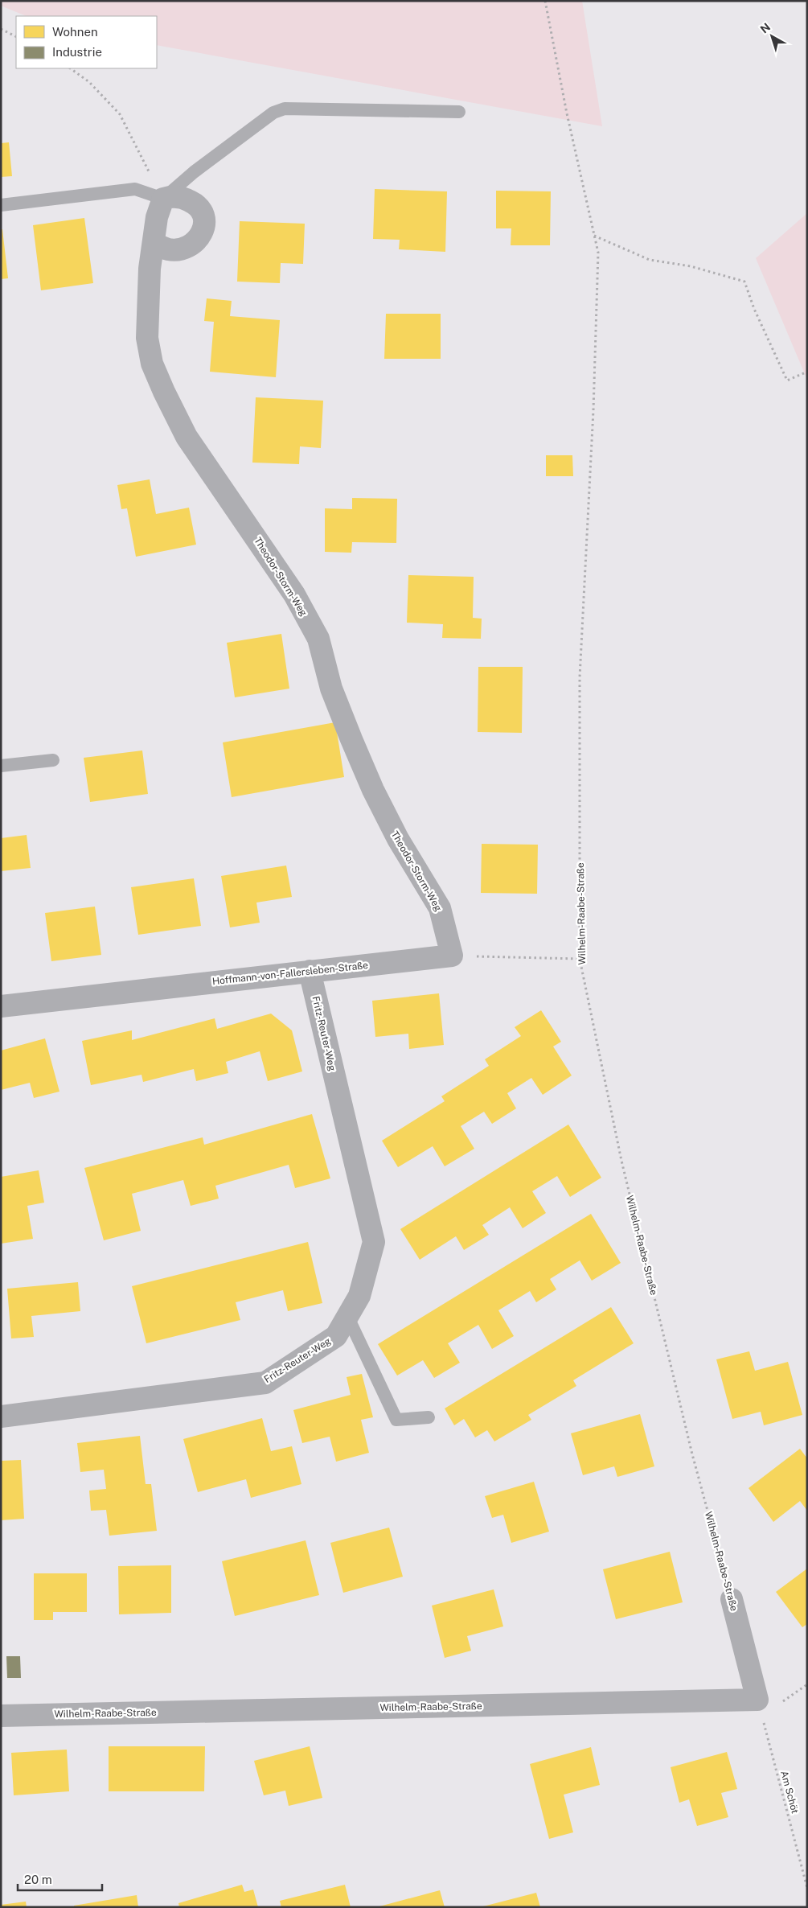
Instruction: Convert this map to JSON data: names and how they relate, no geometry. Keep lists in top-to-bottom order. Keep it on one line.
{"streets":{"street":["Theodor-Storm-Weg","Wilhelm-Raabe-Straße","Hoffmann-von-Fallersleben-Straße","Fritz-Reuter-Weg"],"path":["Am Schöt"]},"crossings":[["Theodor-Storm-Weg","Hoffmann-von-Fallersleben-Straße"],["Wilhelm-Raabe-Straße","Am Schöt"],["Hoffmann-von-Fallersleben-Straße","Fritz-Reuter-Weg"]],"legend":["Wohnen","Industrie"],"scale_bar":"20 m","north":"top left"}
